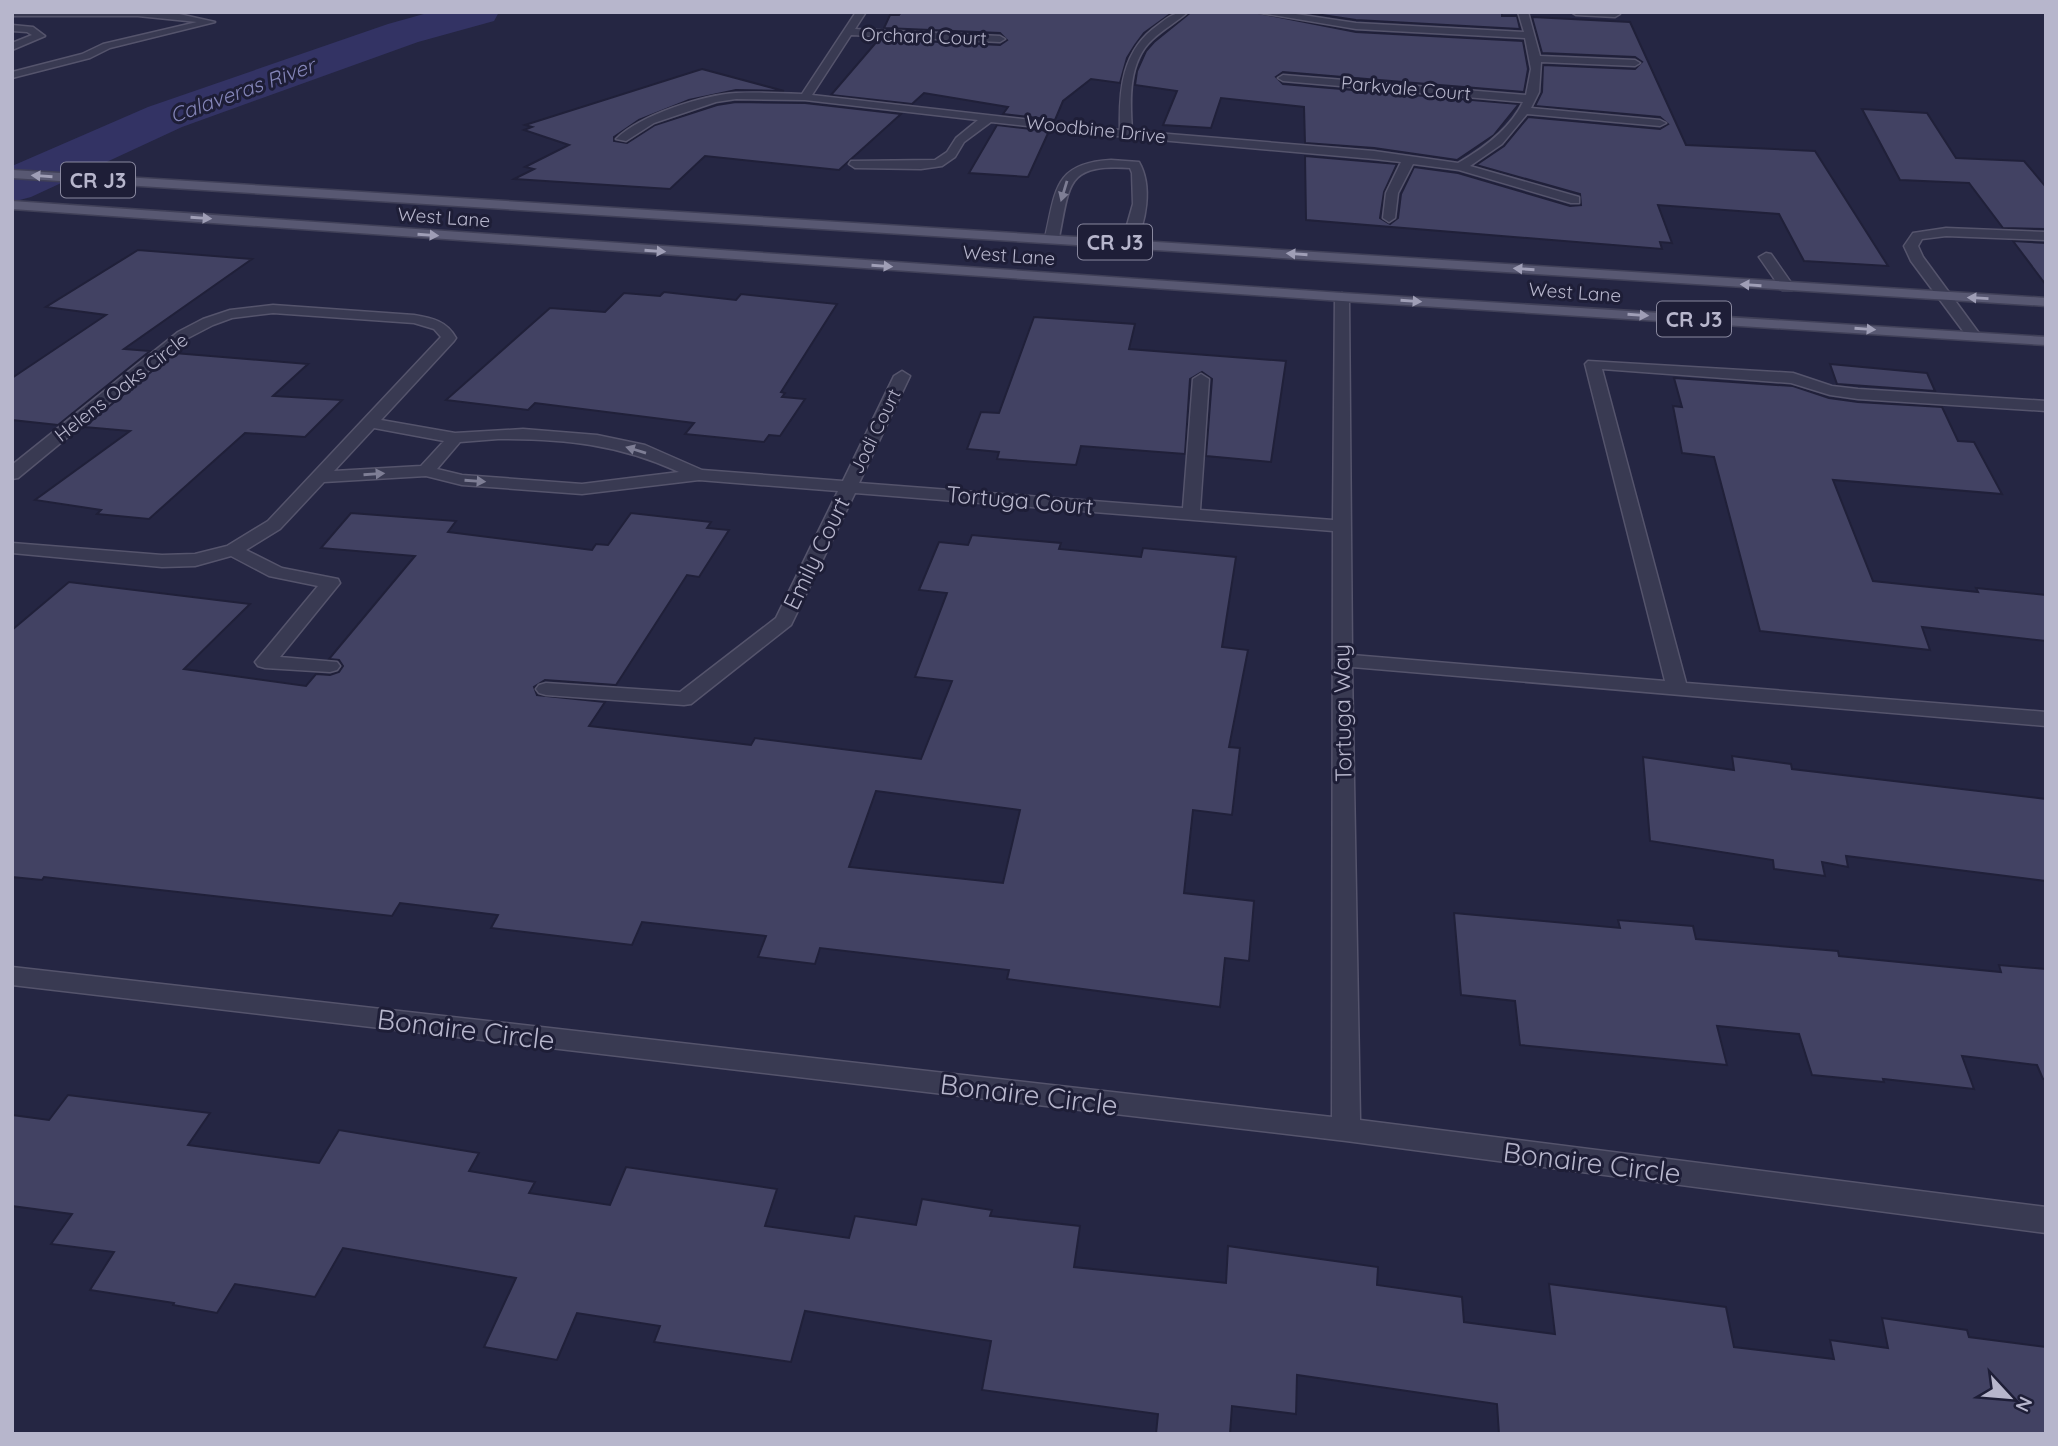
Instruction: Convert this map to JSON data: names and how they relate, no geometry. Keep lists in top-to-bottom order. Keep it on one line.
{"streets":{"main road":["CR J3","West Lane"],"street":["Orchard Court","Parkvale Court","Woodbine Drive","Helens Oaks Circle","Jodi Court","Tortuga Court","Emily Court","Tortuga Way","Bonaire Circle"]},"crossings":[["West Lane","Tortuga Way"],["Jodi Court","Tortuga Court"],["Jodi Court","Emily Court"],["Tortuga Court","Emily Court"],["Tortuga Court","Tortuga Way"],["Tortuga Way","Bonaire Circle"]],"water":["Calaveras River"],"north":"bottom right"}
